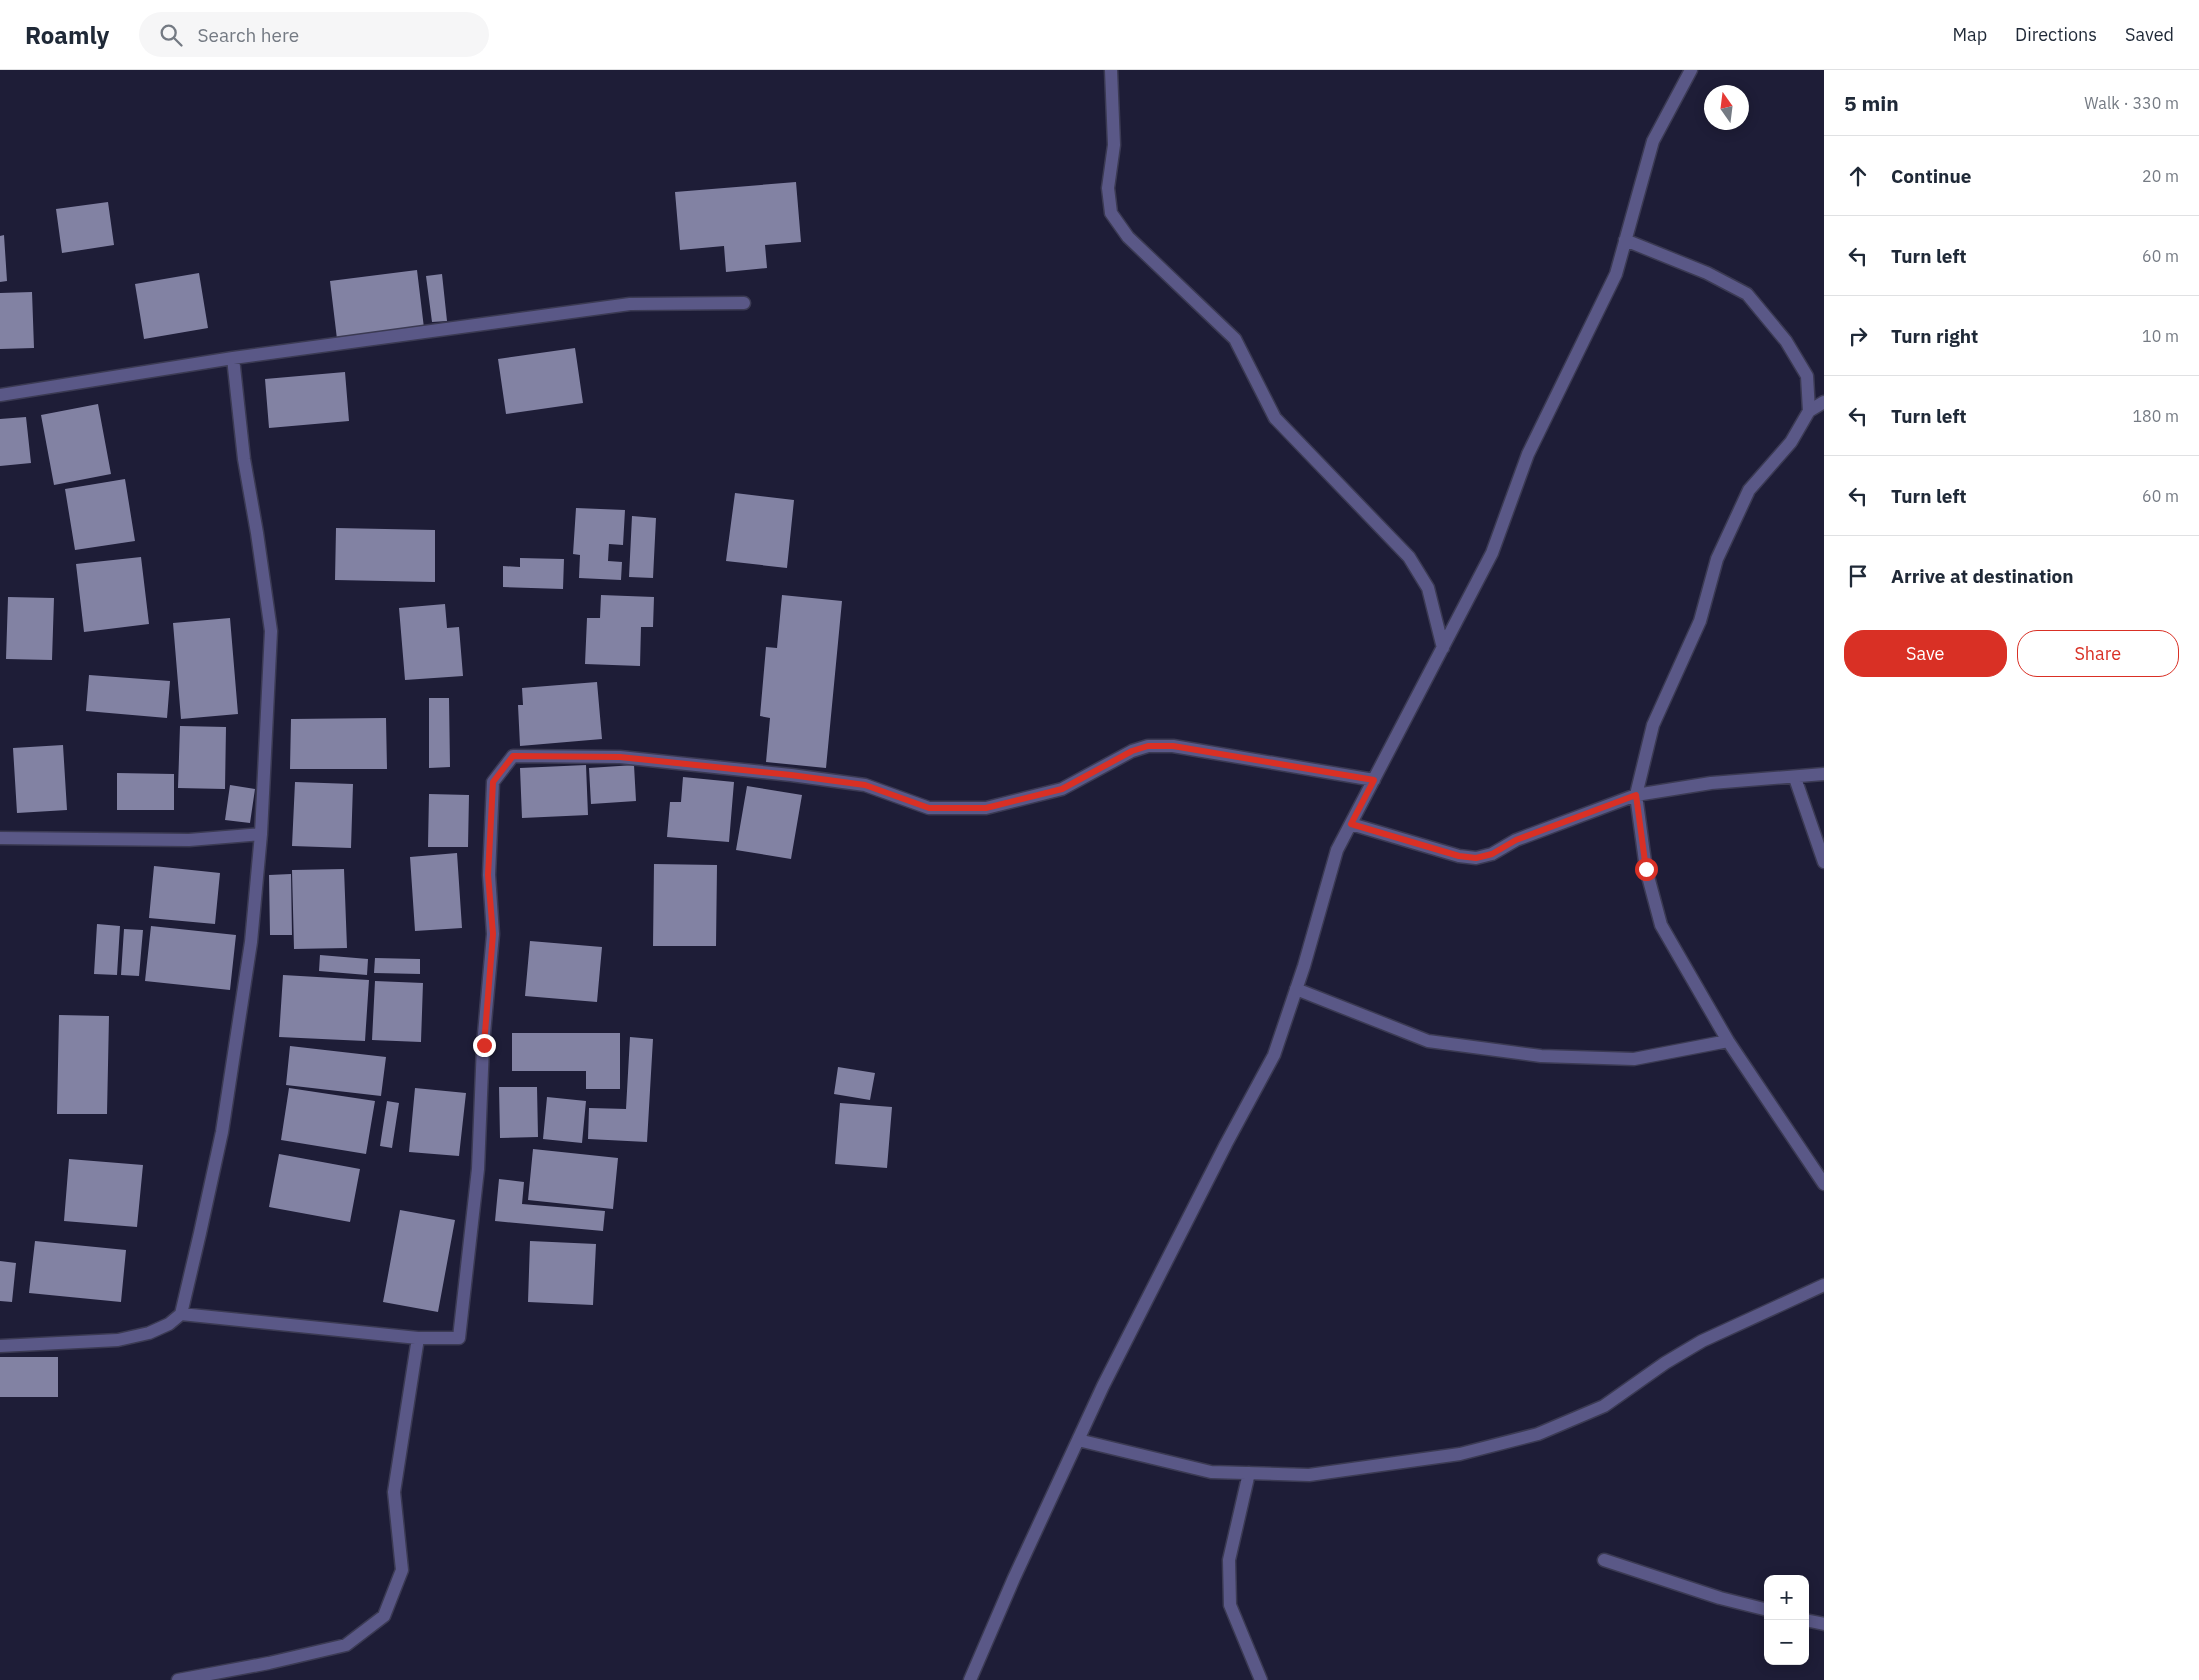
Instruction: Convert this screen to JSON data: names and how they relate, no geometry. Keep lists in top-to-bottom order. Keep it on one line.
{"north":"top","page":{"header":"Roamly","search":"Search here","nav":["Map","Directions","Saved"],"heading":["5 min","Walk · 330 m"],"list":[["Continue","20 m"],["Turn left","60 m"],["Turn right","10 m"],["Turn left","180 m"],["Turn left","60 m"],"Arrive at destination"],"buttons":["Save","Share"],"map_buttons":["+","−"]}}
